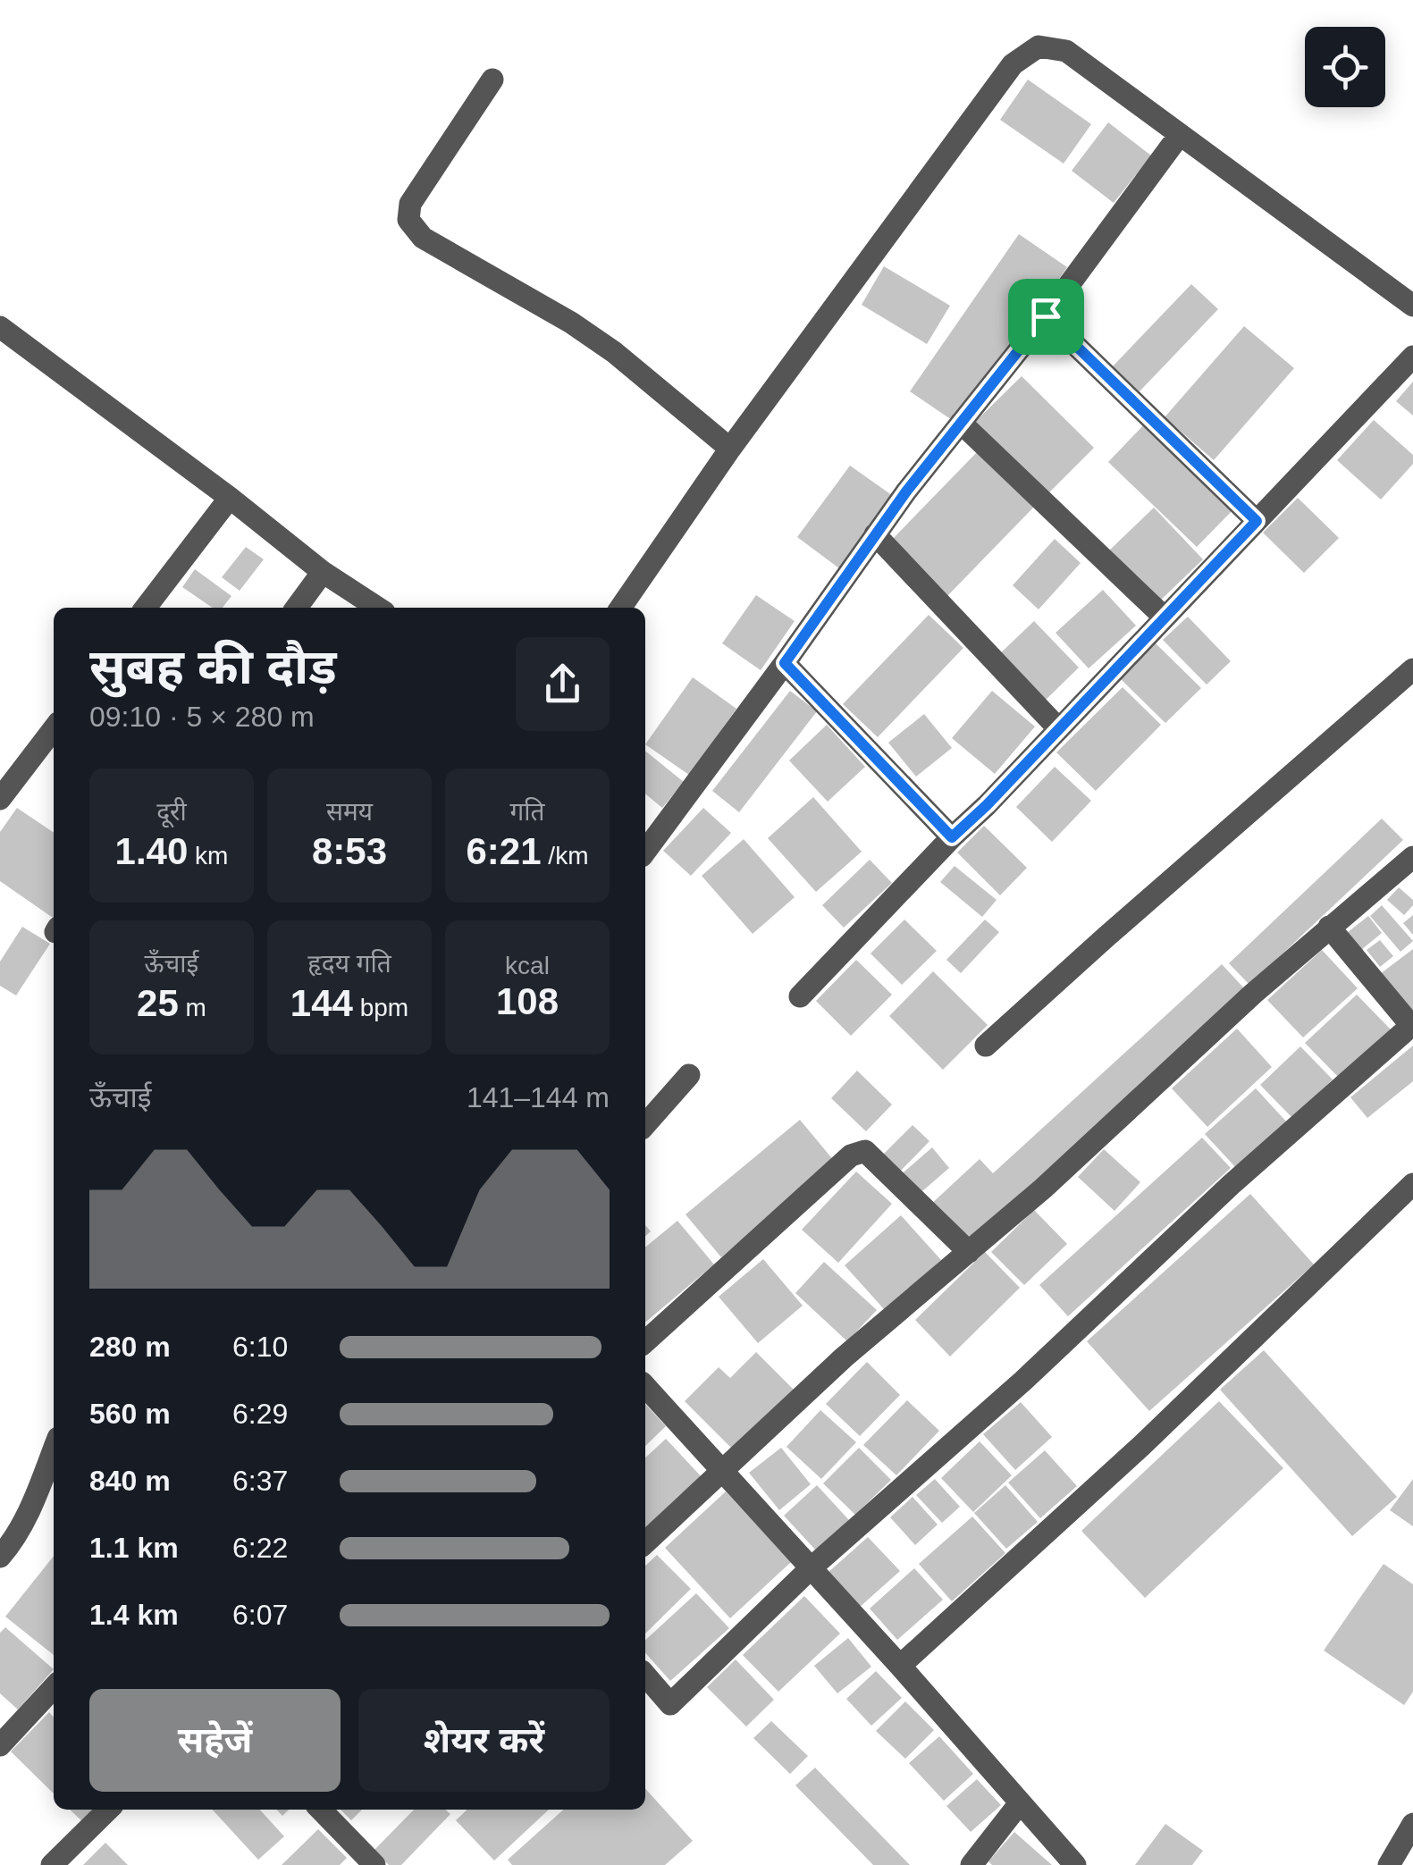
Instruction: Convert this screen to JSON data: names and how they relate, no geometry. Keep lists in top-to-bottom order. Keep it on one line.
{"page":{"heading":["सुबह की दौड़","09:10 · 5 × 280 m"],"stats":[["दूरी","1.40 km"],["समय","8:53"],["गति","6:21 /km"],["ऊँचाई","25 m"],["हृदय गति","144 bpm"],["kcal","108"]],"chart":["ऊँचाई","141–144 m"],"list":[{"name":"280 m","note":"6:10"},{"name":"560 m","note":"6:29"},{"name":"840 m","note":"6:37"},{"name":"1.1 km","note":"6:22"},{"name":"1.4 km","note":"6:07"}],"buttons":["सहेजें","शेयर करें"]}}
